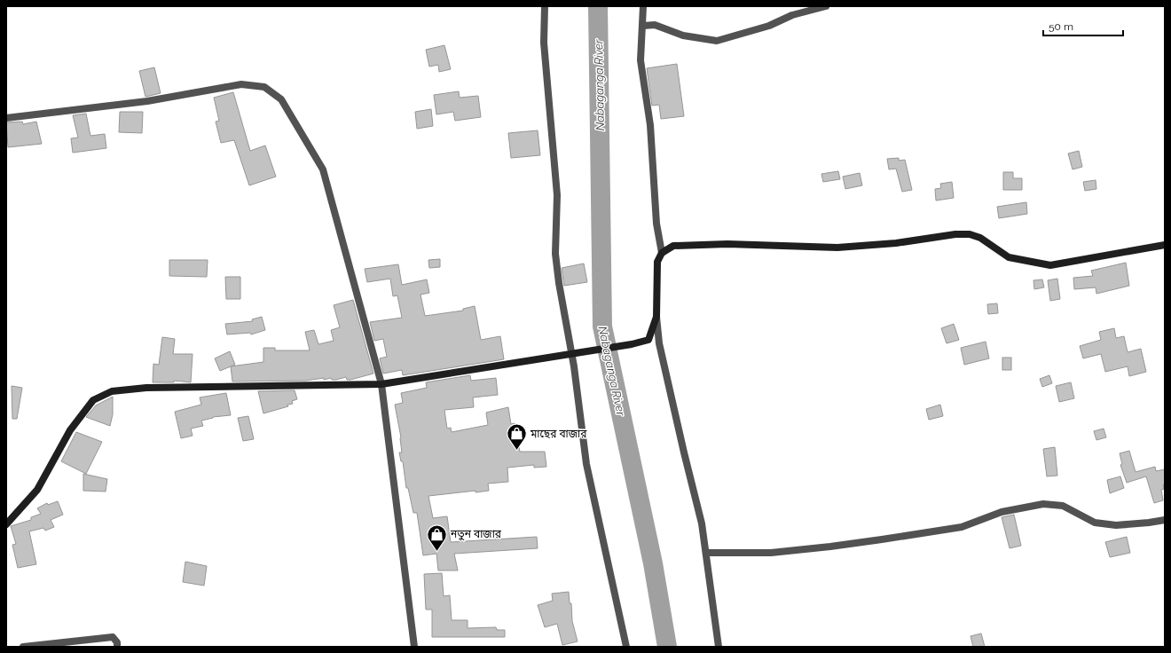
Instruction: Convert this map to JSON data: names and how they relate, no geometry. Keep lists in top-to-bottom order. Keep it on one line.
{"water":["Nabaganga River"],"places":{"shop":["মাছের বাজার","নতুন বাজার"]},"scale_bar":"50 m"}
